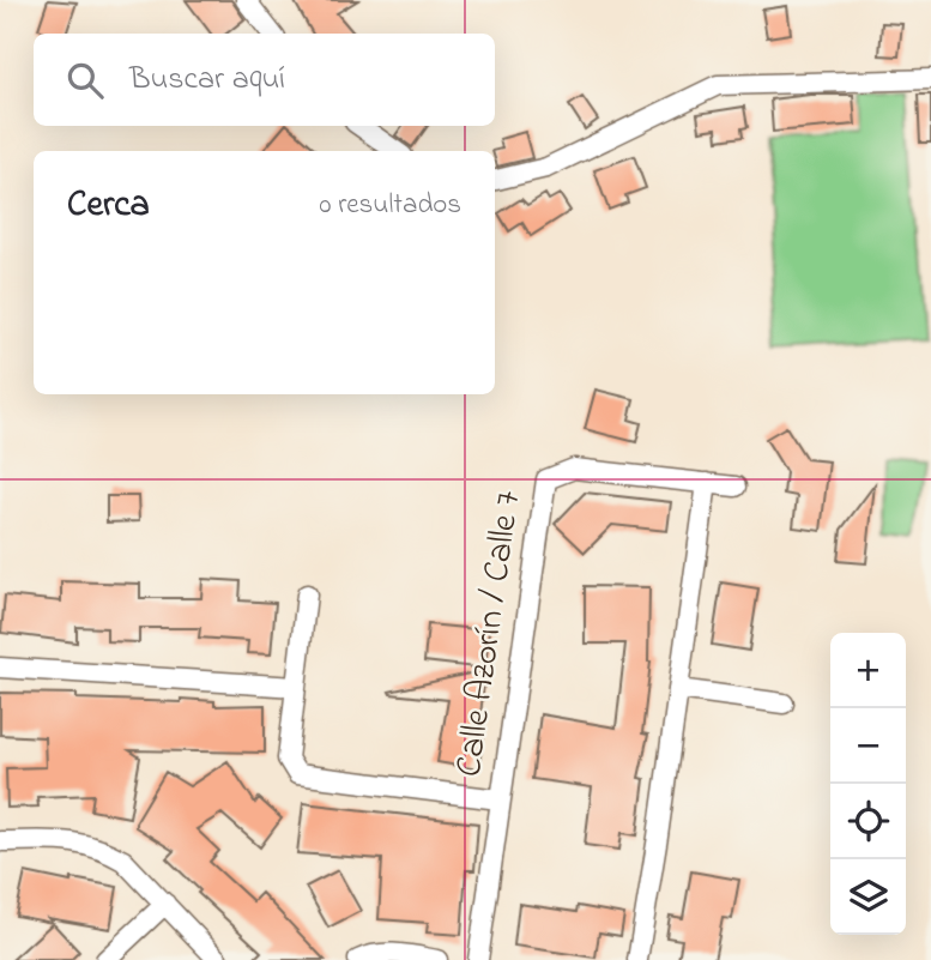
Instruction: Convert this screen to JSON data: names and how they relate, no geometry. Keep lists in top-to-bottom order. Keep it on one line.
{"streets":{"street":["Calle Azorín / Calle 7"]},"page":{"search":"Buscar aquí","heading":["Cerca","0 resultados"],"map_buttons":["+","−"]}}
